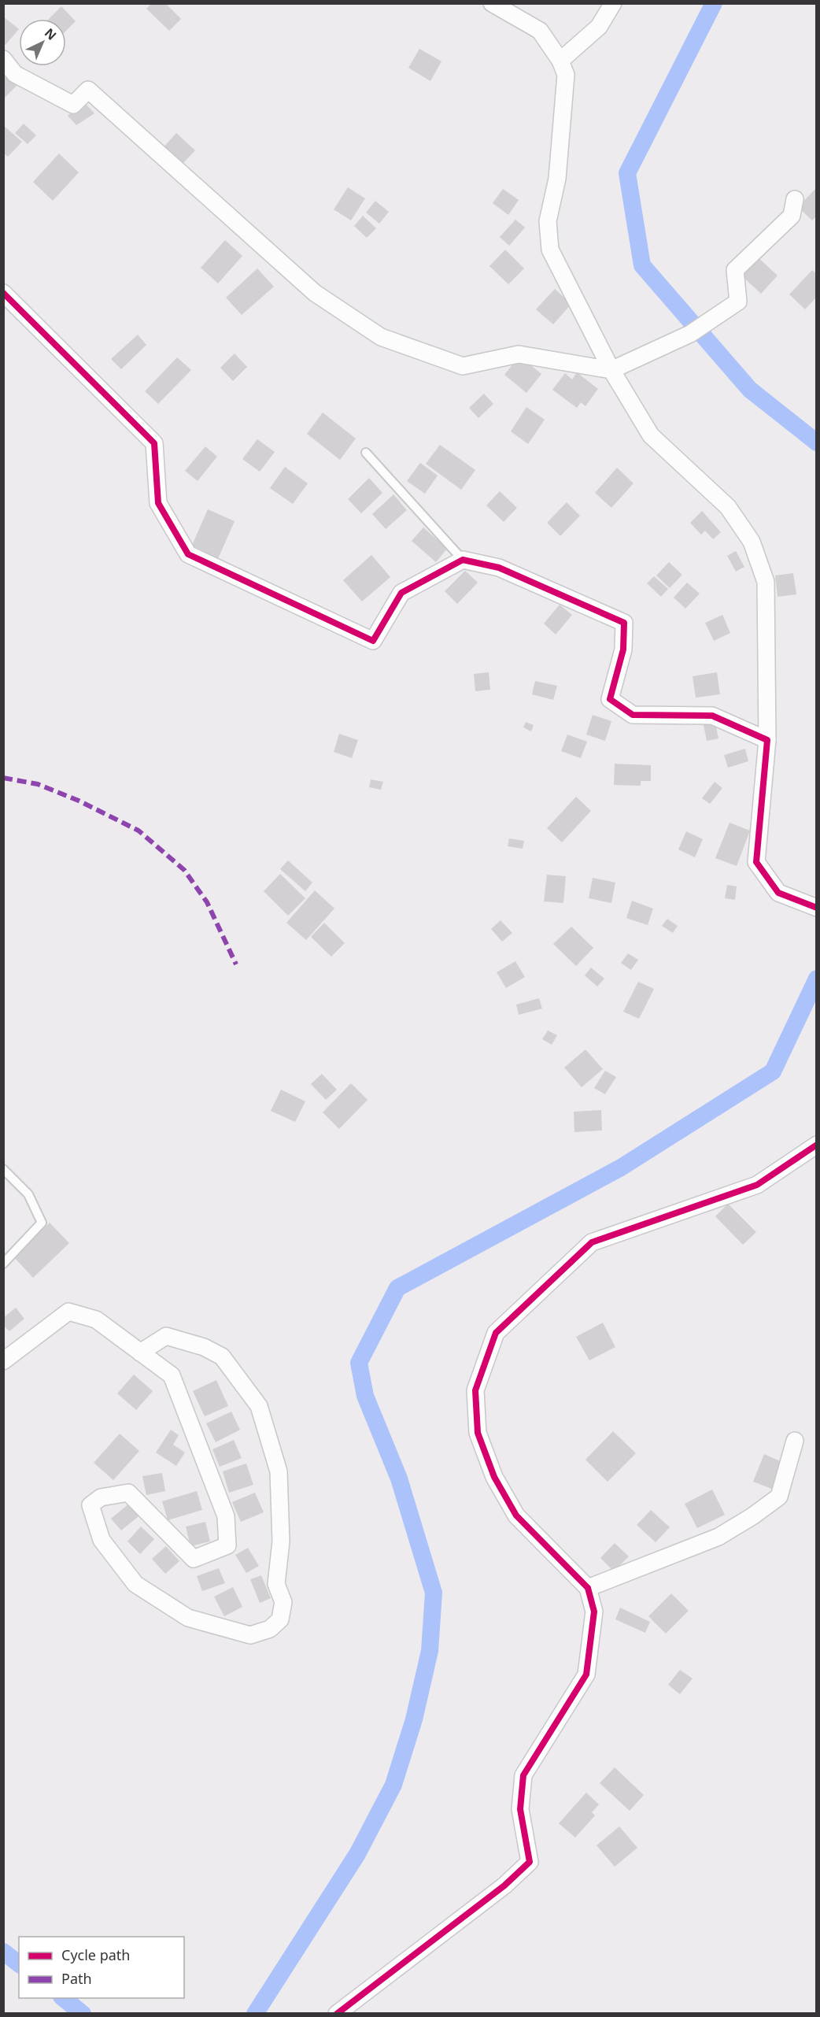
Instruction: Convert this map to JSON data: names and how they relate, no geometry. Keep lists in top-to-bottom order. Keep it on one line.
{"legend":["Cycle path","Path"],"north":"top right"}
